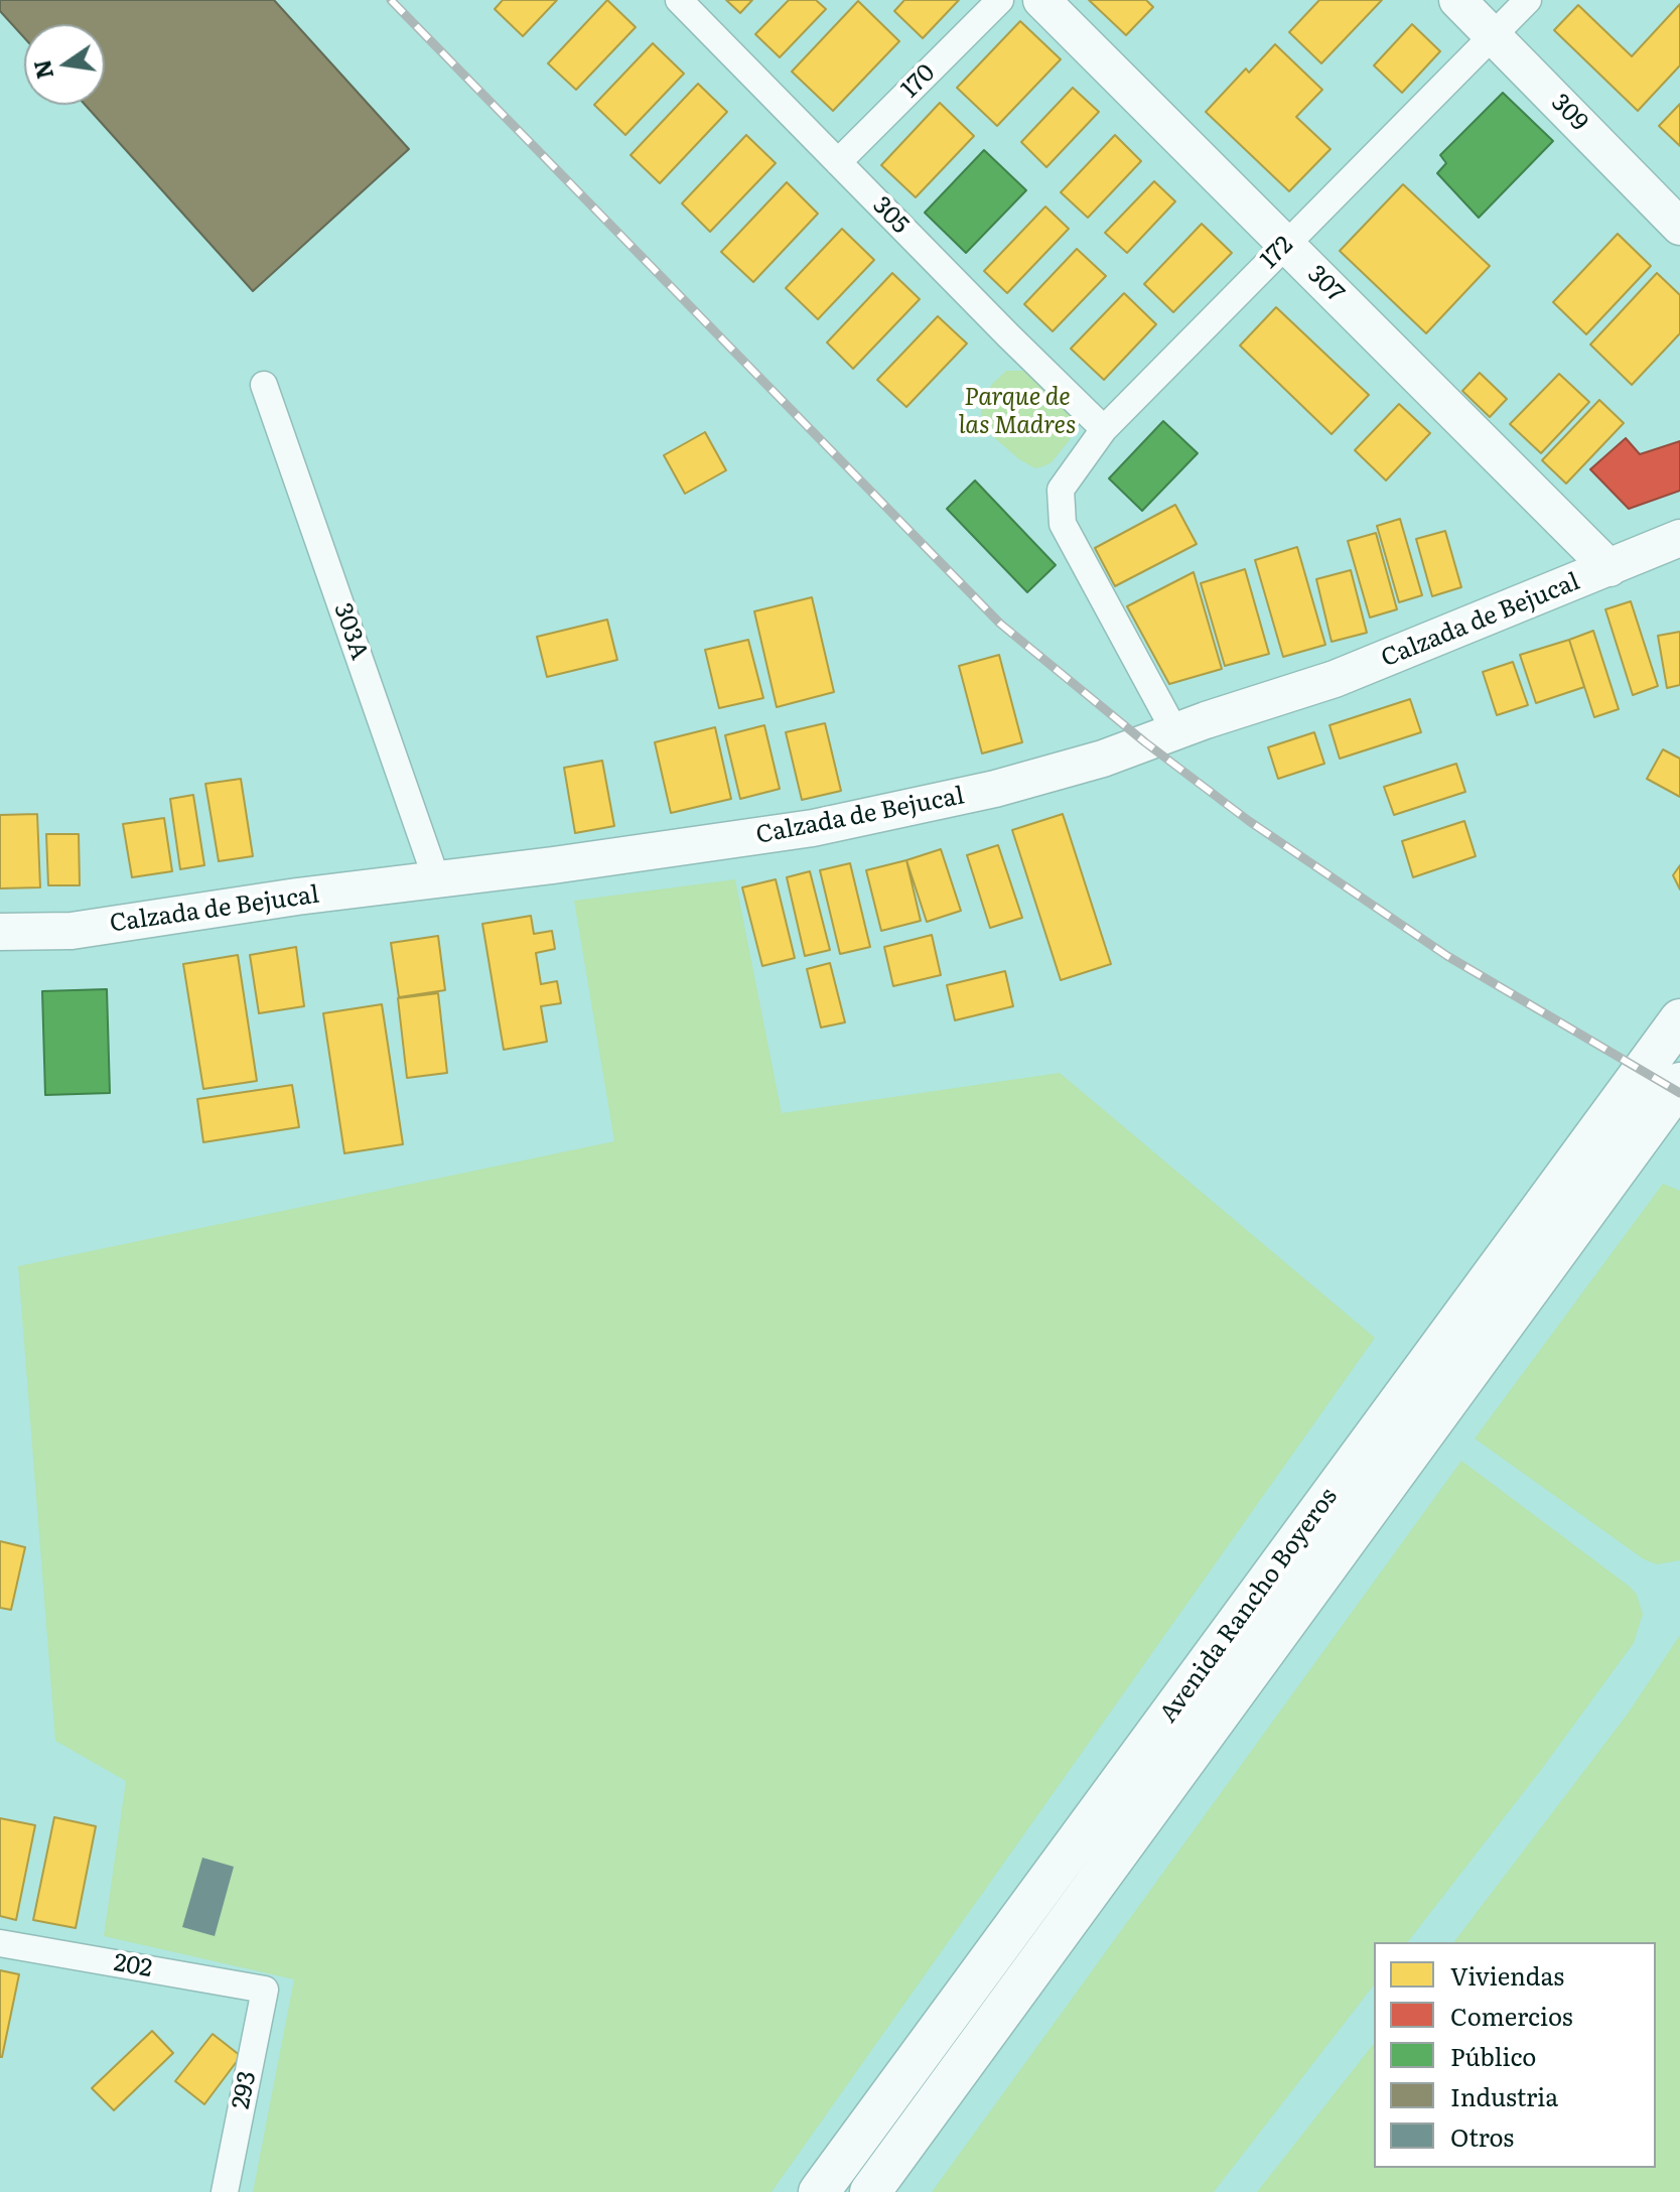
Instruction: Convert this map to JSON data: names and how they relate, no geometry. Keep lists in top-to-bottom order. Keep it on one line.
{"streets":{"main road":["309","307","Calzada de Bejucal","Avenida Rancho Boyeros"],"street":["170","305","172","303A","202","293"]},"crossings":[["170","305"],["309","172"],["305","172"],["172","307"],["172","Calzada de Bejucal"],["307","Calzada de Bejucal"],["Calzada de Bejucal","303A"],["202","293"]],"parks":["Parque de las Madres"],"legend":["Viviendas","Comercios","Público","Industria","Otros"],"north":"left"}
